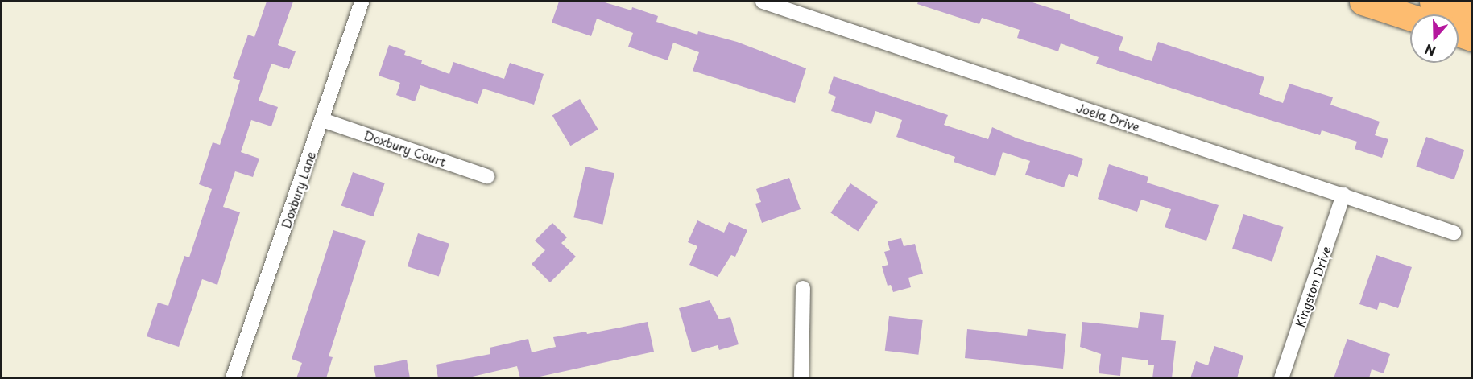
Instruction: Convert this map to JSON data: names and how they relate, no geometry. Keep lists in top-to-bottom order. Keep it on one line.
{"streets":{"street":["Joela Drive","Doxbury Court","Doxbury Lane","Kingston Drive"]},"crossings":[["Joela Drive","Kingston Drive"],["Doxbury Court","Doxbury Lane"]],"north":"bottom"}
